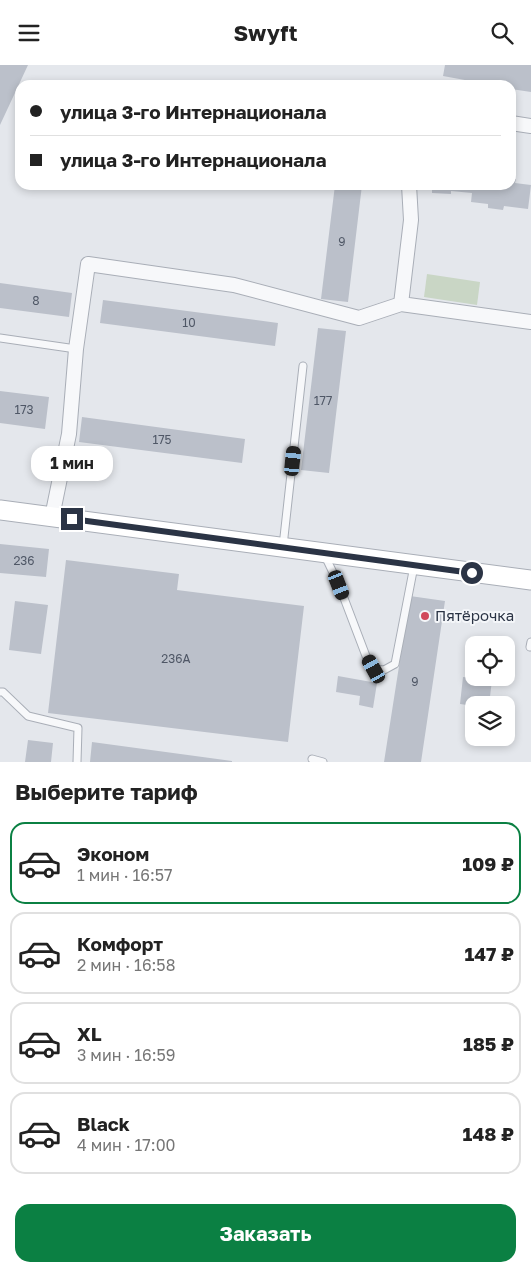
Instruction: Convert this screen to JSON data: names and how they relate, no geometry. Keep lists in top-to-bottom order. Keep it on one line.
{"places":["Пятёрочка"],"house_numbers":["9","8","10","177","173","175","236","236А","9"],"page":{"header":"Swyft","banner":["улица 3-го Интернационала","улица 3-го Интернационала"],"bubble":"1 мин","heading":"Выберите тариф","list":[{"name":"Эконом","note":"1 мин · 16:57","value":"109 ₽"},{"name":"Комфорт","note":"2 мин · 16:58","value":"147 ₽"},{"name":"XL","note":"3 мин · 16:59","value":"185 ₽"},{"name":"Black","note":"4 мин · 17:00","value":"148 ₽"}],"buttons":"Заказать"}}
